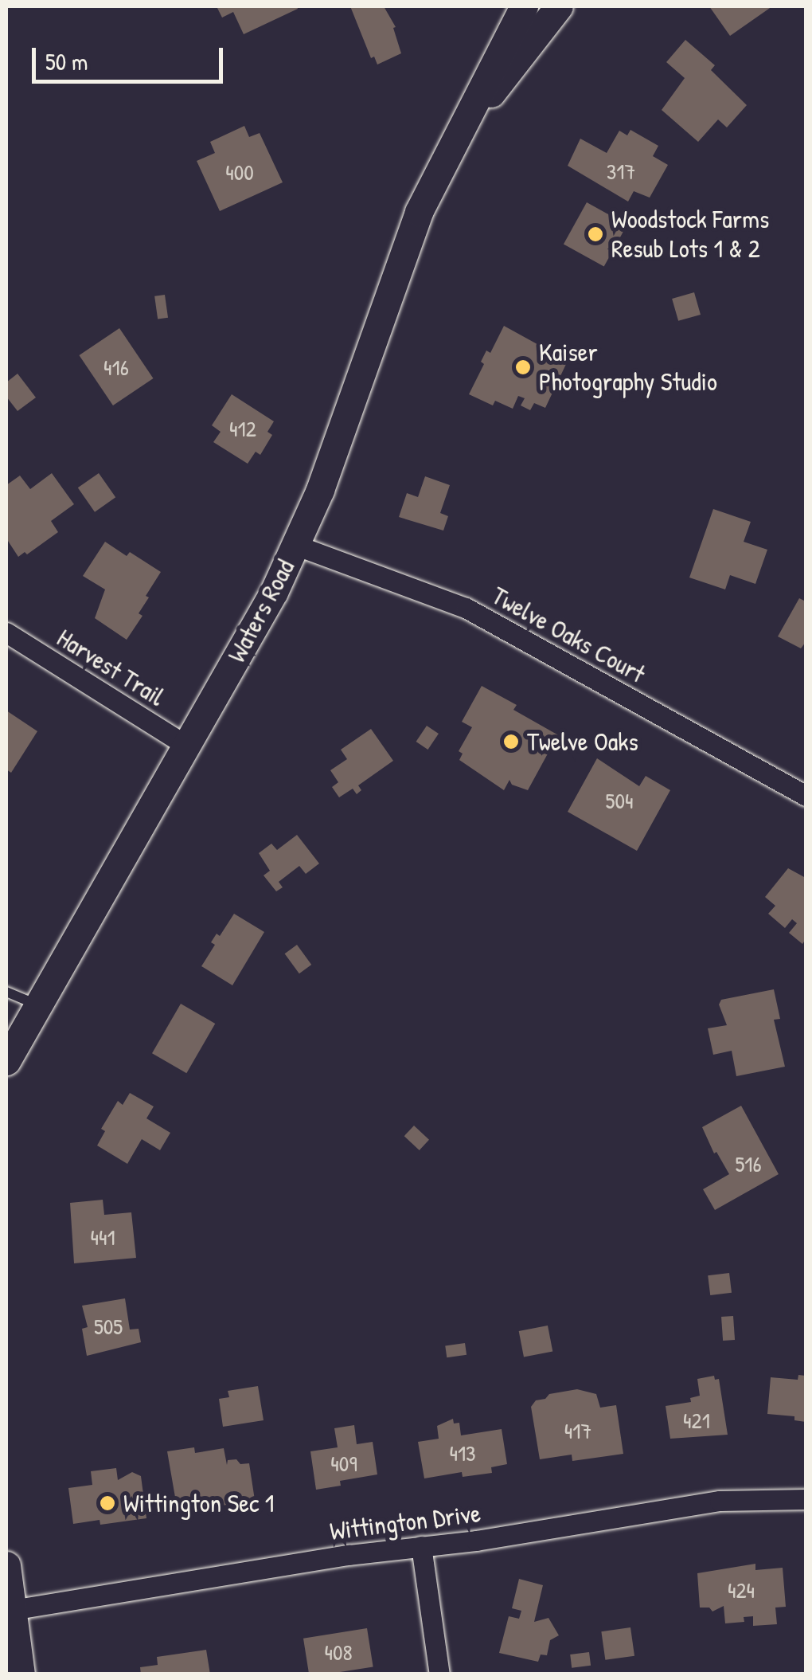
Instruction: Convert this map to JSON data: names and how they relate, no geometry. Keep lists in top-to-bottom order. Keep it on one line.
{"streets":{"street":["Waters Road","Twelve Oaks Court","Harvest Trail","Wittington Drive"]},"crossings":[["Waters Road","Twelve Oaks Court"],["Waters Road","Harvest Trail"]],"places":["Woodstock Farms Resub Lots 1 & 2","Kaiser Photography Studio","Twelve Oaks","Wittington Sec 1"],"house_numbers":["317","400","416","412","504","516","441","505","421","417","413","409","424","408"],"scale_bar":"50 m"}
